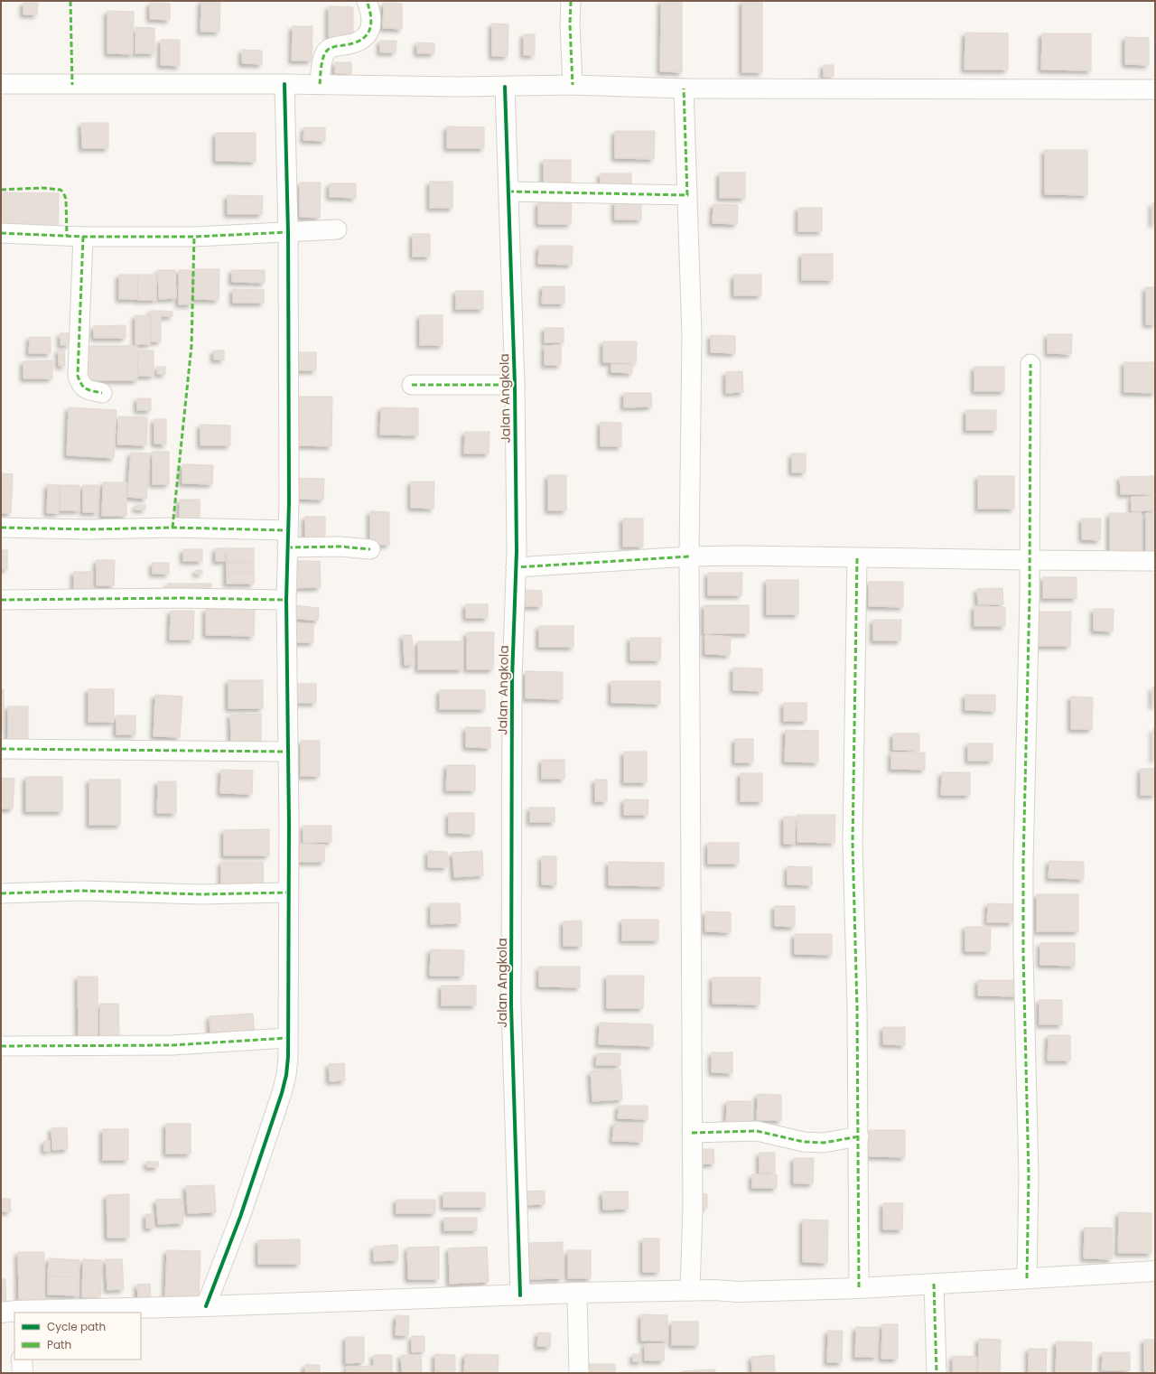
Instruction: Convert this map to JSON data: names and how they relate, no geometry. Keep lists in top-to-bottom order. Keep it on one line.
{"streets":{"street":["Jalan Angkola"]},"legend":["Cycle path","Path"]}
